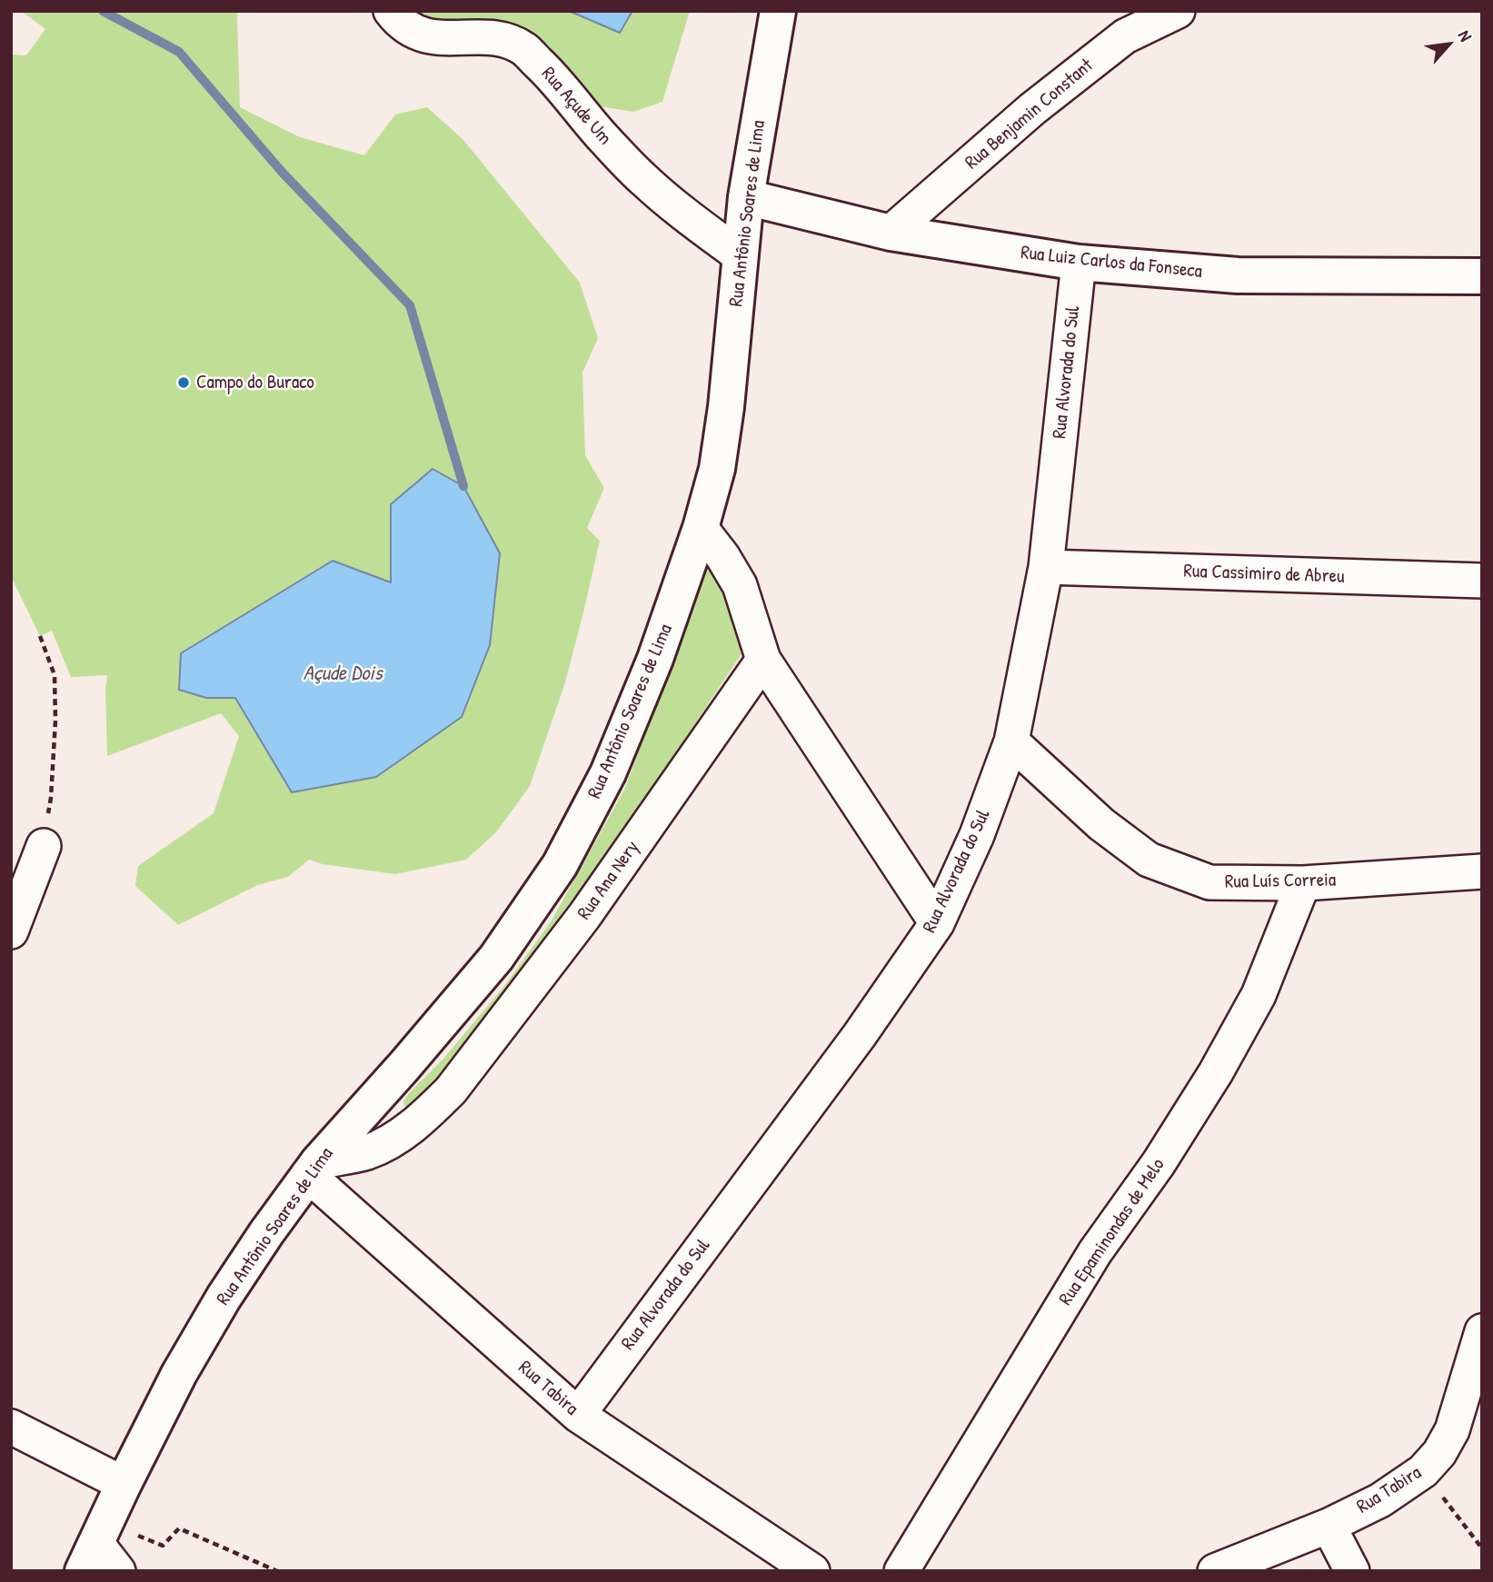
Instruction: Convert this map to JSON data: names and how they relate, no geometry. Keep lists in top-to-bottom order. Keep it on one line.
{"streets":{"street":["Rua Açude Um","Rua Benjamin Constant","Rua Antônio Soares de Lima","Rua Luiz Carlos da Fonseca","Rua Alvorada do Sul","Rua Cassimiro de Abreu","Rua Ana Nery","Rua Luís Correia","Rua Epaminondas de Melo","Rua Tabira"]},"crossings":[["Rua Açude Um","Rua Antônio Soares de Lima"],["Rua Benjamin Constant","Rua Luiz Carlos da Fonseca"],["Rua Antônio Soares de Lima","Rua Luiz Carlos da Fonseca"],["Rua Antônio Soares de Lima","Rua Ana Nery"],["Rua Antônio Soares de Lima","Rua Tabira"],["Rua Luiz Carlos da Fonseca","Rua Alvorada do Sul"],["Rua Alvorada do Sul","Rua Cassimiro de Abreu"],["Rua Alvorada do Sul","Rua Luís Correia"],["Rua Alvorada do Sul","Rua Tabira"],["Rua Ana Nery","Rua Tabira"],["Rua Luís Correia","Rua Epaminondas de Melo"]],"water":["Açude Dois"],"places":["Campo do Buraco"],"north":"top right"}
